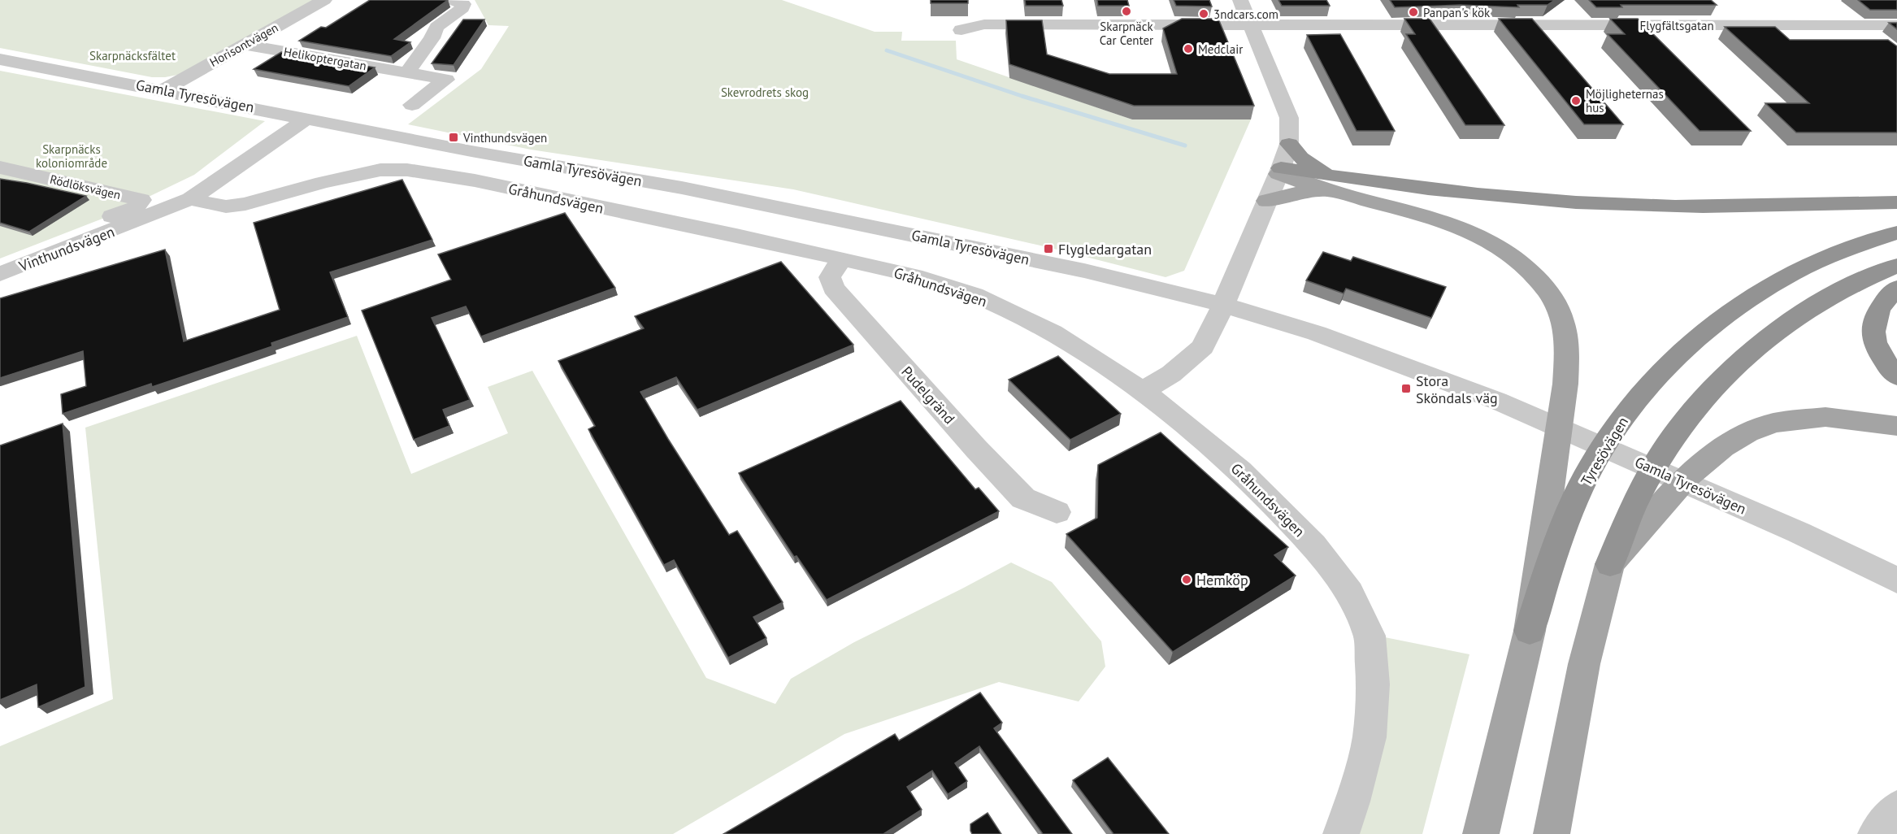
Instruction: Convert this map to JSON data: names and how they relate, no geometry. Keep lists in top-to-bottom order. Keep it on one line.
{"streets":{"highway":["Tyresövägen"],"street":["Flygfältsgatan","Horisontvägen","Helikoptergatan","Gamla Tyresövägen","Rödlöksvägen","Gråhundsvägen","Vinthundsvägen","Pudelgränd"]},"crossings":[["Horisontvägen","Helikoptergatan"],["Horisontvägen","Gamla Tyresövägen"],["Gamla Tyresövägen","Vinthundsvägen"],["Gråhundsvägen","Vinthundsvägen"],["Gråhundsvägen","Pudelgränd"]],"parks":["Skarpnäcksfältet","Skevrodrets skog","Skarpnäcks koloniområde"],"places":{"other":["Skarpnäck Car Center","Panpan's kök","3ndcars.com","Medclair","Möjligheternas hus","Hemköp"],"transit":["Vinthundsvägen","Flygledargatan","Stora Sköndals väg"]}}
